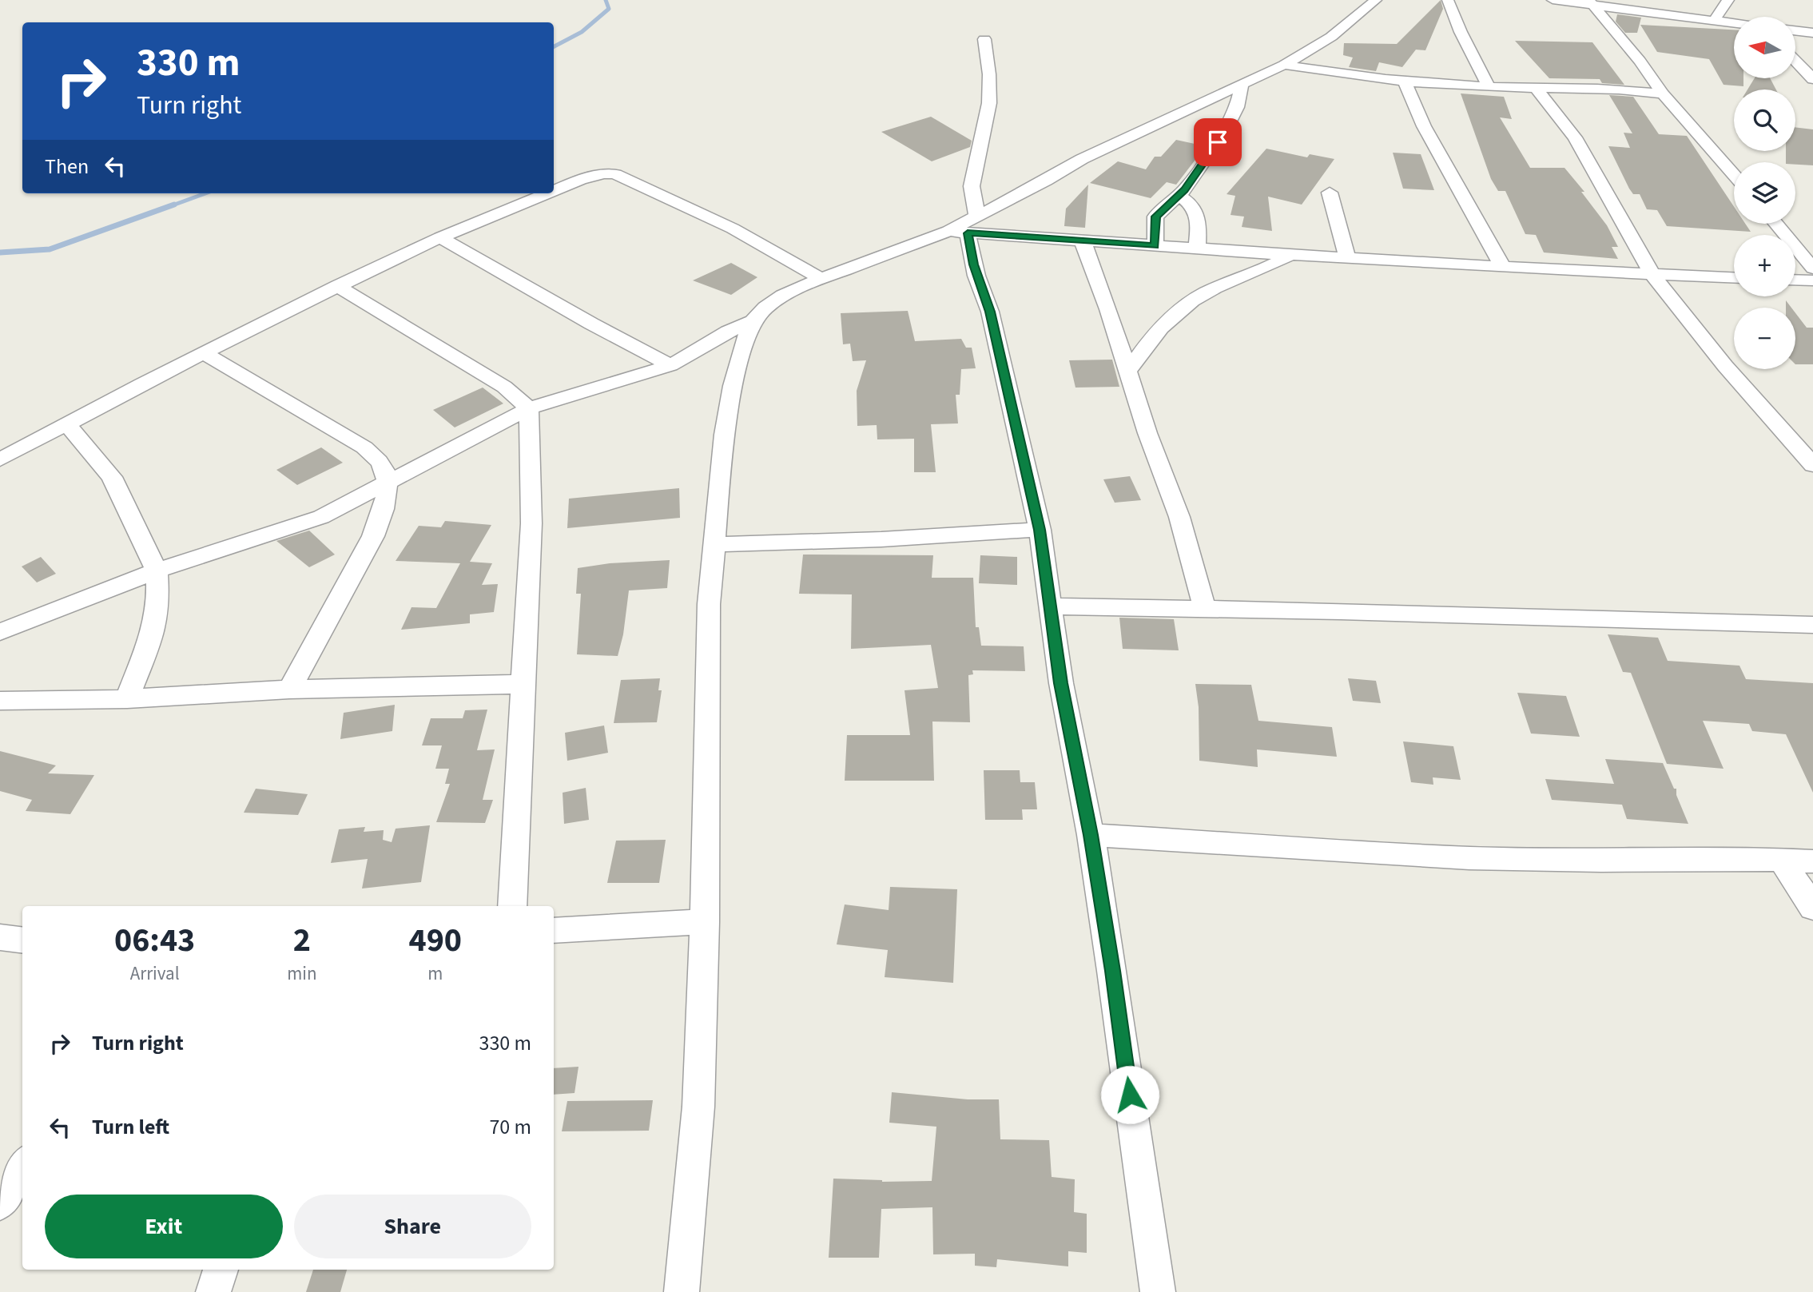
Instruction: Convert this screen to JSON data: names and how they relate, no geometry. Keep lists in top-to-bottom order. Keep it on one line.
{"north":"left","page":{"map_buttons":["+","−"],"turn":["330 m","Turn right"],"then":"Then","eta":["06:43","Arrival","2","min","490","m"],"list":[{"name":"Turn right","value":"330 m"},{"name":"Turn left","value":"70 m"}],"buttons":["Exit","Share"]}}
